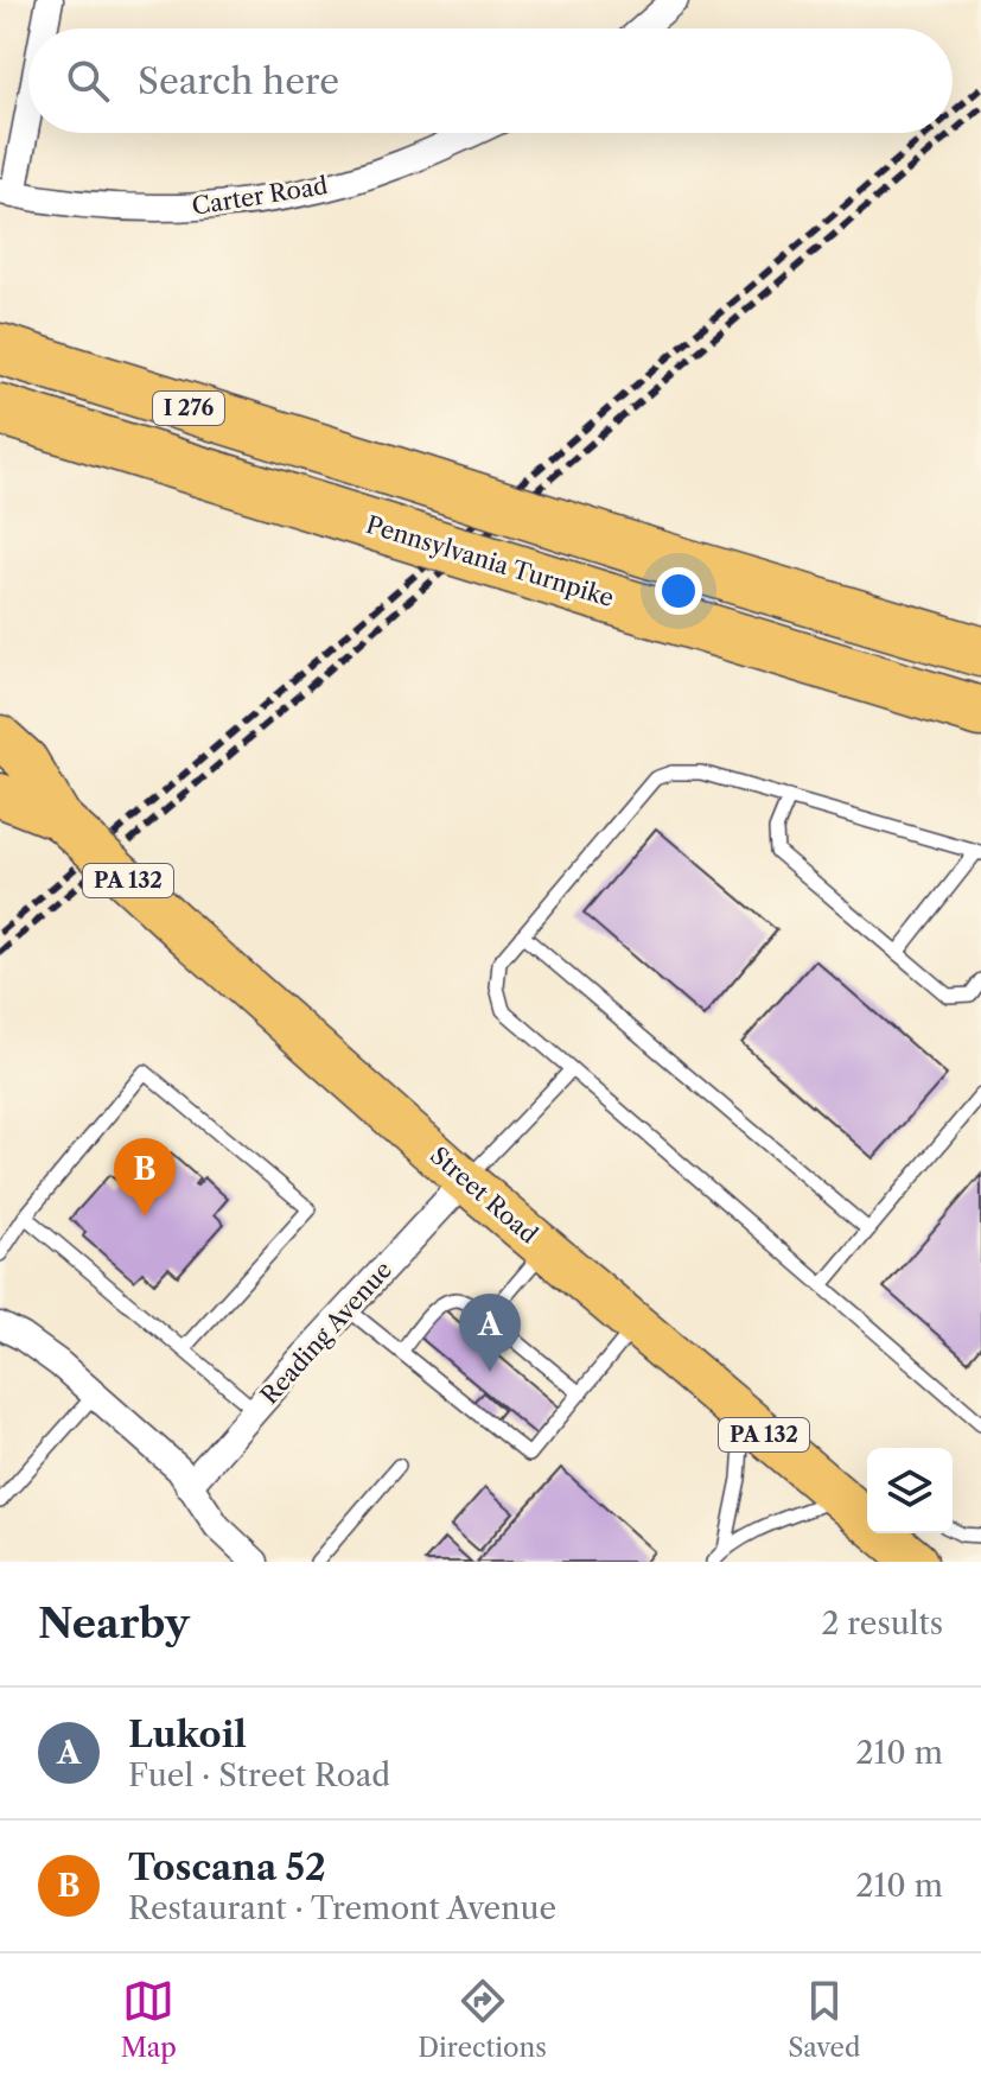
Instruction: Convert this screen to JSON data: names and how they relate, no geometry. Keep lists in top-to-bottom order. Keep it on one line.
{"streets":{"highway":["I 276","Pennsylvania Turnpike"],"main road":["PA 132","Street Road"],"street":["Carter Road","Reading Avenue"]},"crossings":[["Street Road","Reading Avenue"]],"page":{"search":"Search here","pins":["B","A"],"heading":["Nearby","2 results"],"list":[{"mark":"A","name":"Lukoil","note":"Fuel · Street Road","value":"210 m"},{"mark":"B","name":"Toscana 52","note":"Restaurant · Tremont Avenue","value":"210 m"}],"nav":["Map","Directions","Saved"]}}
